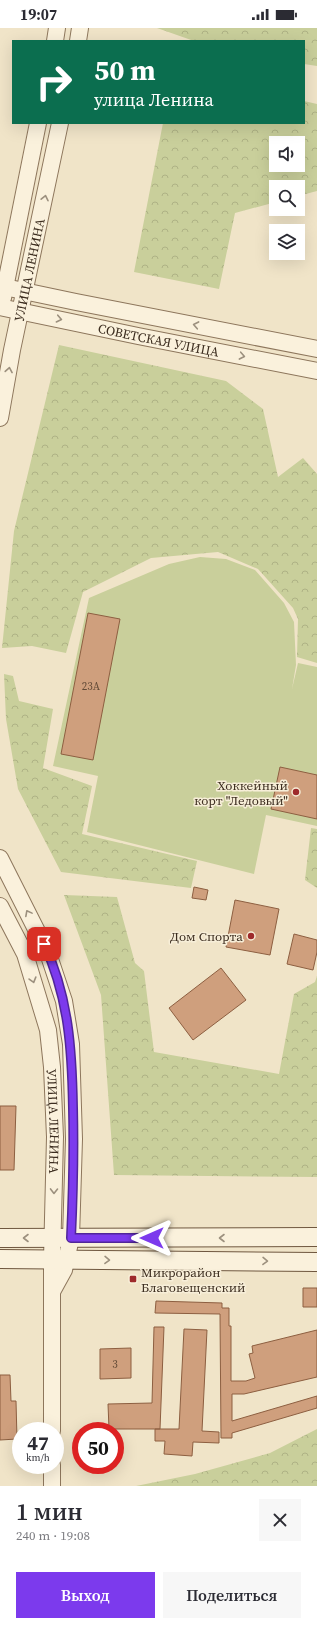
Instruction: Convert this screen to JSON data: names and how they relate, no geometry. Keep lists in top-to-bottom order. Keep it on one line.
{"streets":{"street":["УЛИЦА ЛЕНИНА","СОВЕТСКАЯ УЛИЦА"]},"crossings":[["УЛИЦА ЛЕНИНА","СОВЕТСКАЯ УЛИЦА"]],"places":{"other":["Хоккейный корт \"Ледовый\"","Дом Спорта"],"transit":["Микрорайон Благовещенский"]},"house_numbers":["23А","3"],"page":{"status":"19:07","turn":["50 m","улица Ленина"],"speed":"47 km/h","limit":"50","heading":["1 мин","240 m · 19:08"],"buttons":["Выход","Поделиться"]}}
